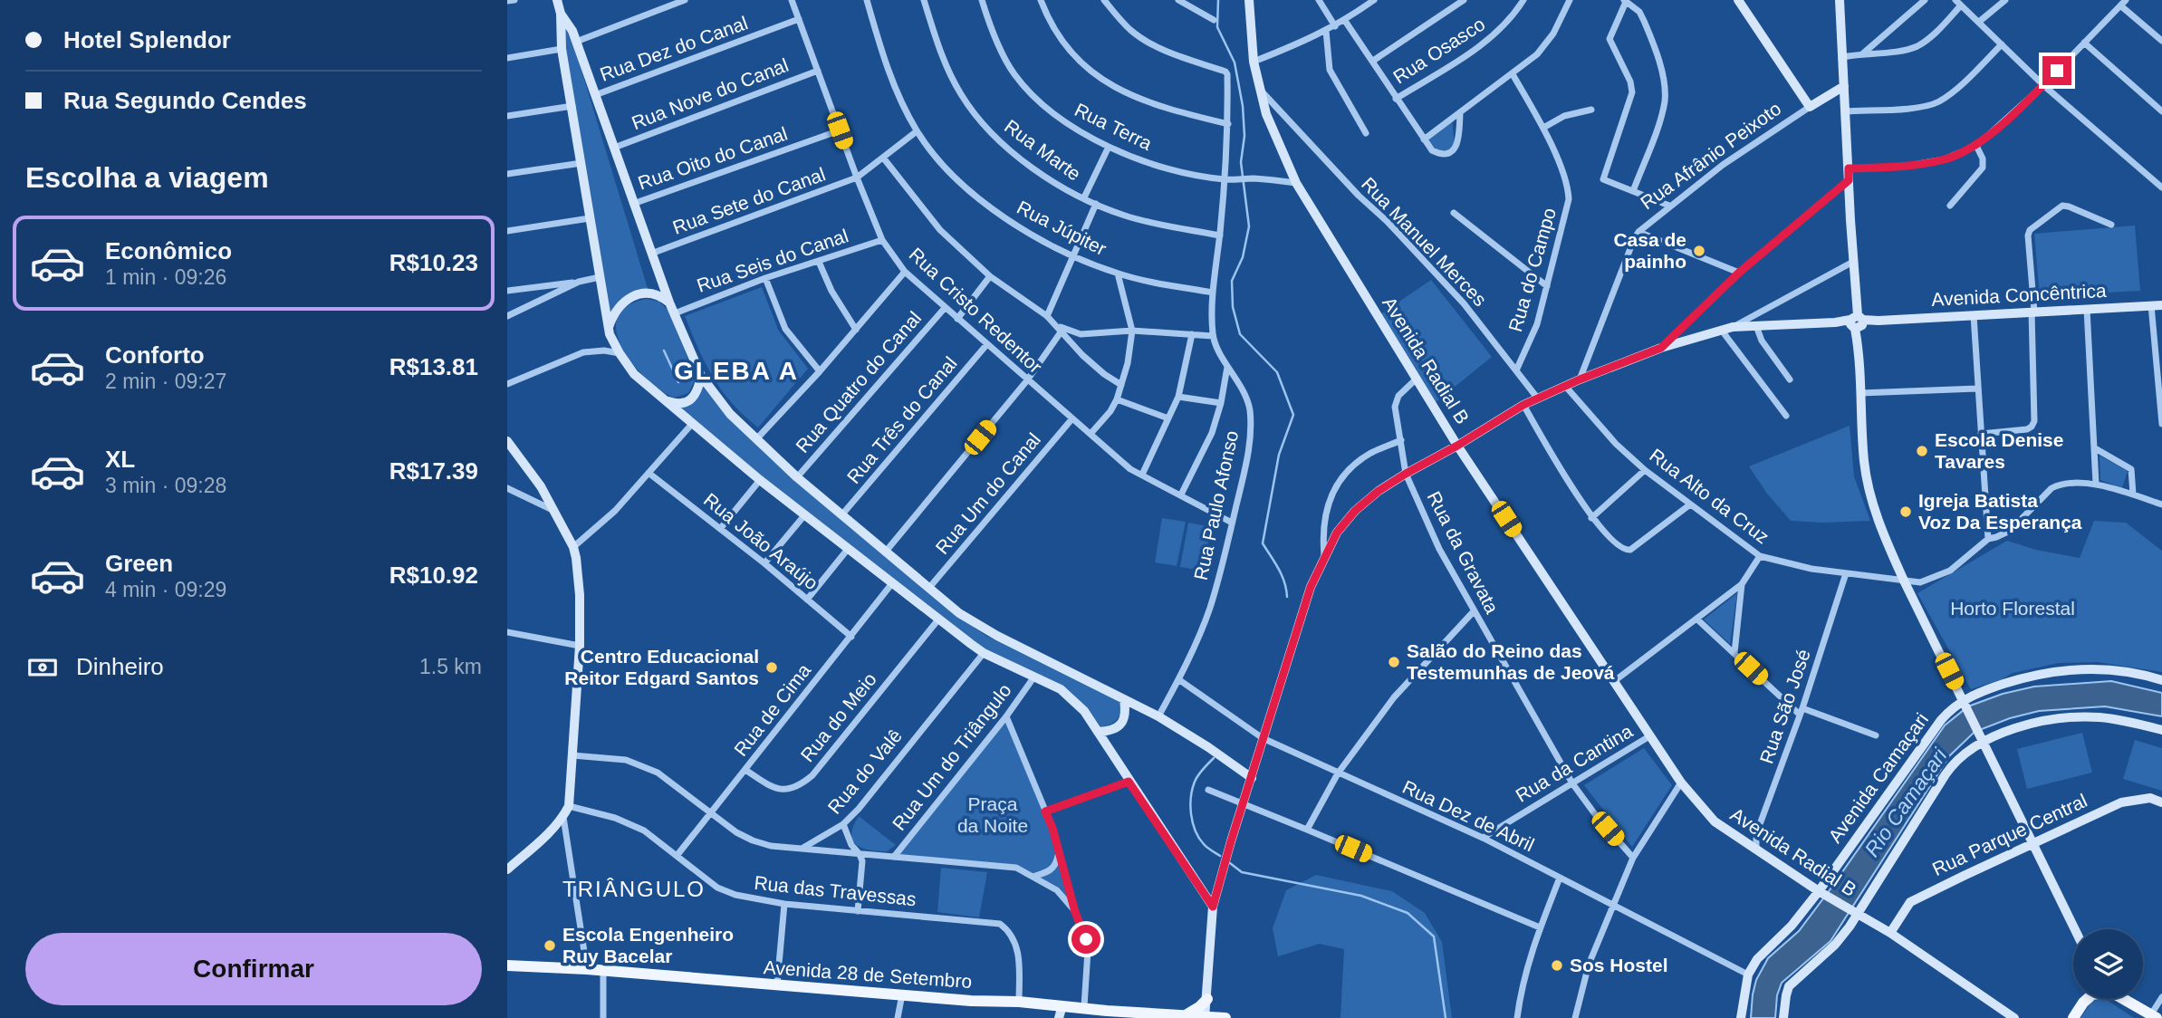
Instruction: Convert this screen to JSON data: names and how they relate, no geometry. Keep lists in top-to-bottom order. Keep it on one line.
{"streets":{"main road":["Avenida 28 de Setembro"],"street":["Rua Dez do Canal","Rua Osasco","Rua Nove do Canal","Rua Terra","Rua Marte","Rua Afrânio Peixoto","Rua Oito do Canal","Rua Sete do Canal","Rua Júpiter","Rua Manuel Merces","Rua Seis do Canal","Rua do Campo","Avenida Concêntrica","Rua Cristo Redentor","Avenida Radial B","Rua Quatro do Canal","Rua Três do Canal","Rua Um do Canal","Rua Alto da Cruz","Rua Paulo Afonso","Rua João Araújo","Rua da Gravata","Rua São José","Rua de Cima","Rua do Meio","Rua Um do Triângulo","Rua da Cantina","Rua do Valê","Avenida Camaçari","Rua Dez de Abril","Rua Parque Central","Rua das Travessas"]},"crossings":[["Rua Dez do Canal","Rua Cristo Redentor"],["Rua Nove do Canal","Rua Cristo Redentor"],["Rua Terra","Avenida Radial B"],["Rua Terra","Rua Paulo Afonso"],["Rua Marte","Rua Paulo Afonso"],["Rua Afrânio Peixoto","Avenida Concêntrica"],["Rua Oito do Canal","Rua Cristo Redentor"],["Rua Sete do Canal","Rua Júpiter"],["Rua Sete do Canal","Rua Cristo Redentor"],["Rua Júpiter","Rua Paulo Afonso"],["Rua Manuel Merces","Rua do Campo"],["Rua Manuel Merces","Avenida Concêntrica"],["Rua Manuel Merces","Avenida Radial B"],["Rua Seis do Canal","Rua Cristo Redentor"],["Avenida Concêntrica","Avenida Radial B"],["Avenida Concêntrica","Rua Alto da Cruz"],["Avenida Concêntrica","Rua da Gravata"],["Avenida Concêntrica","Rua Dez de Abril"],["Avenida Concêntrica","Avenida 28 de Setembro"],["Rua Cristo Redentor","Rua Quatro do Canal"],["Rua Cristo Redentor","Rua Três do Canal"],["Rua Cristo Redentor","Rua Um do Canal"],["Rua Cristo Redentor","Rua Paulo Afonso"],["Avenida Radial B","Rua da Gravata"],["Avenida Radial B","Rua São José"],["Avenida Radial B","Rua da Cantina"],["Avenida Radial B","Avenida Camaçari"],["Avenida Radial B","Rua Parque Central"],["Rua Alto da Cruz","Rua São José"],["Rua Paulo Afonso","Rua Dez de Abril"],["Rua João Araújo","Rua de Cima"],["Rua da Gravata","Rua da Cantina"],["Rua de Cima","Rua do Meio"],["Rua de Cima","Rua das Travessas"],["Rua da Cantina","Rua Dez de Abril"],["Avenida Camaçari","Rua Dez de Abril"],["Rua das Travessas","Avenida 28 de Setembro"]],"districts":["GLEBA A","TRIÂNGULO"],"water":["Rio Camaçari"],"parks":["Horto Florestal","Praça da Noite"],"places":["Casa de painho","Escola Denise Tavares","Igreja Batista Voz Da Esperança","Salão do Reino das Testemunhas de Jeová","Centro Educacional Reitor Edgard Santos","Escola Engenheiro Ruy Bacelar","Sos Hostel"],"page":{"banner":["Hotel Splendor","Rua Segundo Cendes"],"heading":"Escolha a viagem","list":[{"name":"Econômico","note":"1 min · 09:26","value":"R$10.23"},{"name":"Conforto","note":"2 min · 09:27","value":"R$13.81"},{"name":"XL","note":"3 min · 09:28","value":"R$17.39"},{"name":"Green","note":"4 min · 09:29","value":"R$10.92"}],"pay":["Dinheiro","1.5 km"],"buttons":"Confirmar"}}
